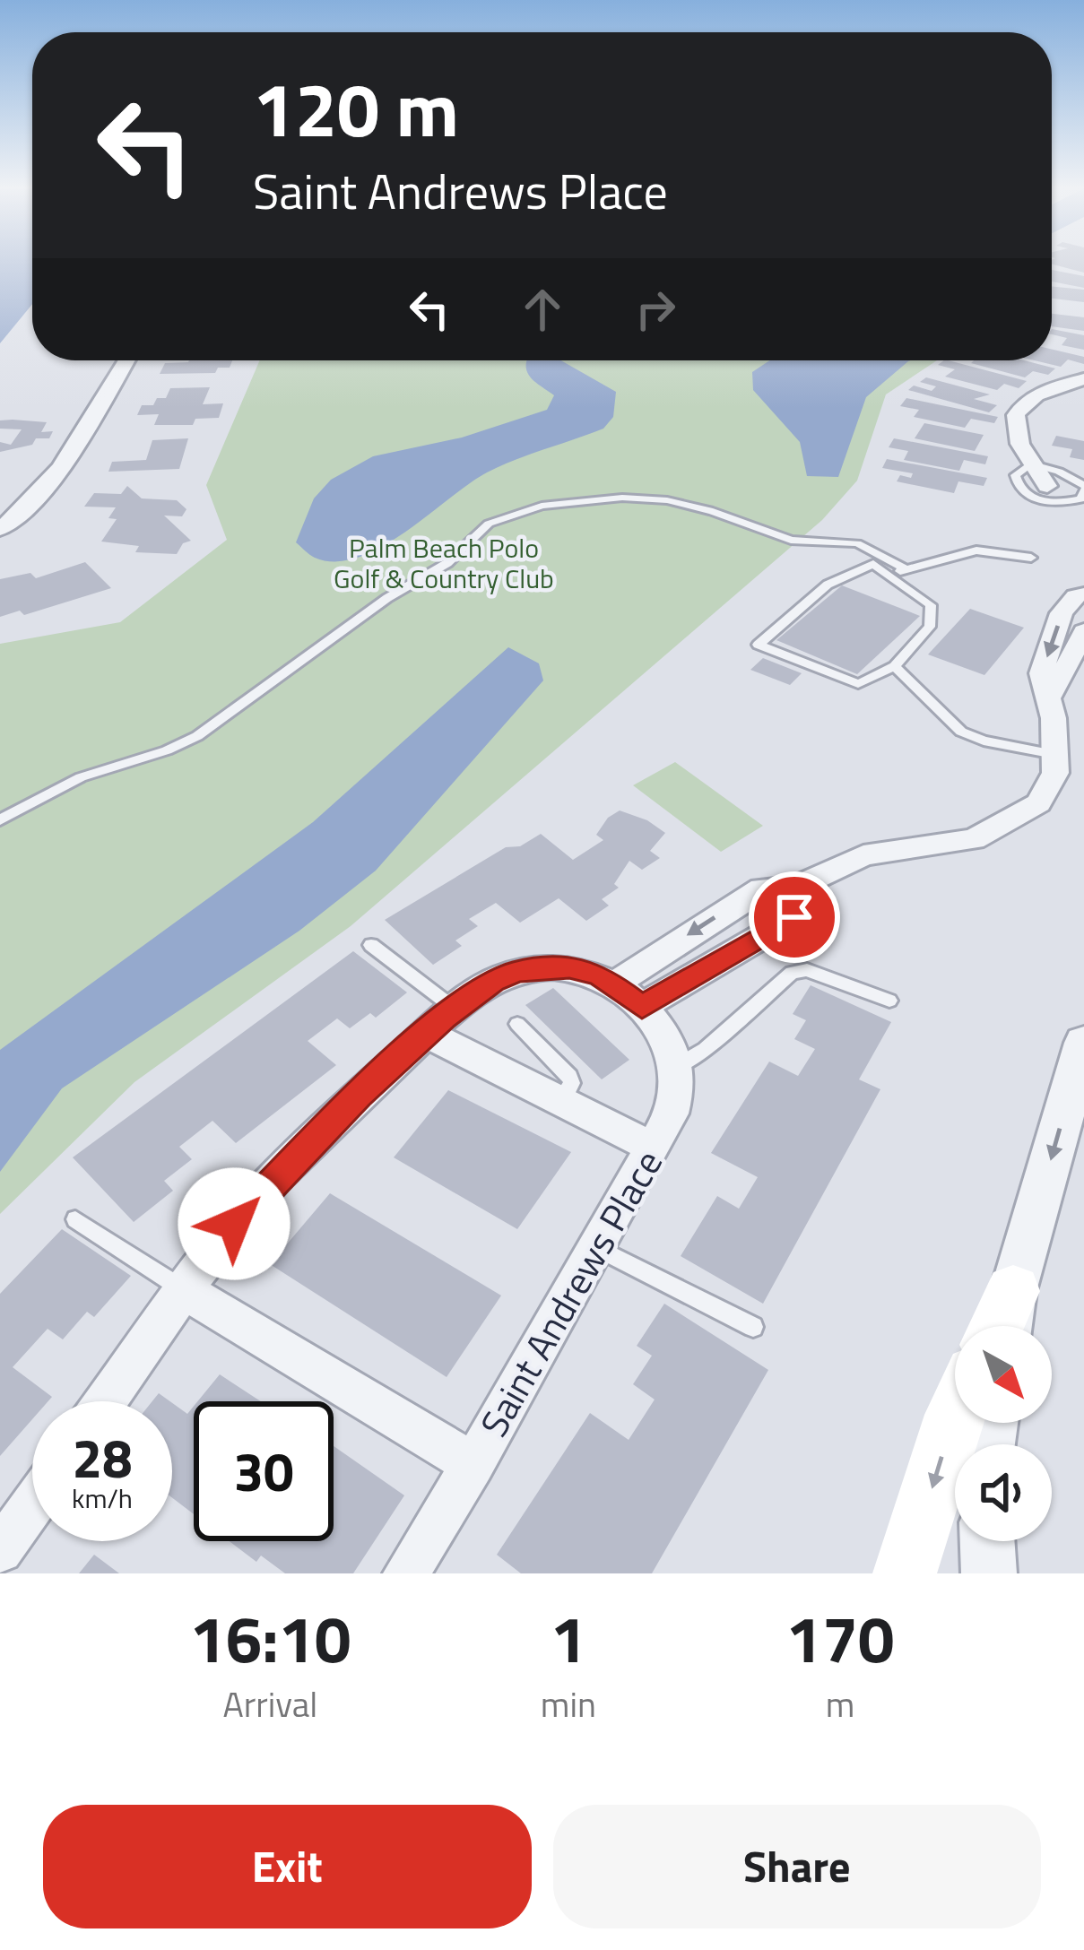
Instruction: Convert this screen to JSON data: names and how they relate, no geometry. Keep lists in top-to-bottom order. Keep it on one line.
{"streets":{"street":["Saint Andrews Place"]},"parks":["Palm Beach Polo Golf & Country Club"],"north":"bottom right","page":{"turn":["120 m","Saint Andrews Place"],"speed":"28 km/h","limit":"30","eta":["16:10","Arrival","1","min","170","m"],"buttons":["Exit","Share"]}}
